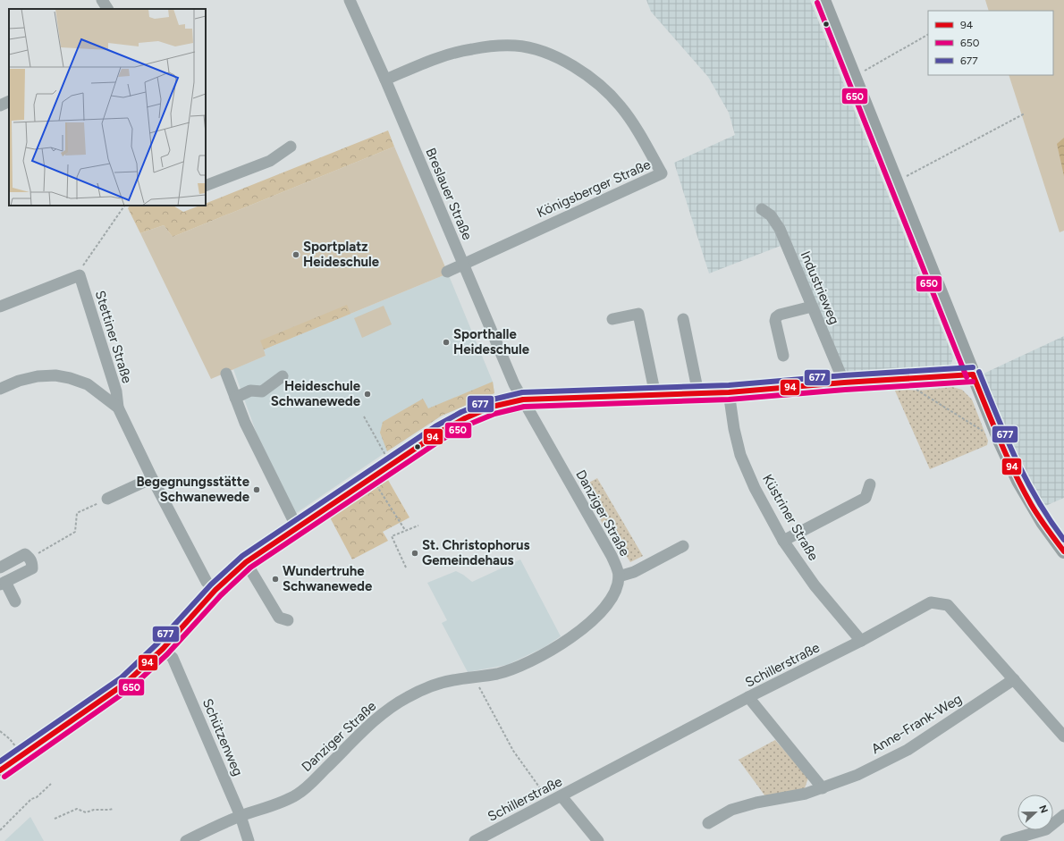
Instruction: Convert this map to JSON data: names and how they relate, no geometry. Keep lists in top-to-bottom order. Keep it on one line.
{"streets":{"street":["Königsberger Straße","Breslauer Straße","Industrieweg","Stettiner Straße","Danziger Straße","Küstriner Straße","Schillerstraße","Anne-Frank-Weg","Schützenweg"]},"crossings":[["Königsberger Straße","Breslauer Straße"],["Breslauer Straße","Danziger Straße"],["Danziger Straße","Schützenweg"],["Küstriner Straße","Schillerstraße"],["Schillerstraße","Anne-Frank-Weg"]],"places":["Sportplatz Heideschule","Sporthalle Heideschule","Heideschule Schwanewede","Begegnungsstätte Schwanewede","St. Christophorus Gemeindehaus","Wundertruhe Schwanewede"],"lines":["transit line 650","transit line 677","transit line 94"],"legend":["94","650","677"],"north":"right"}
